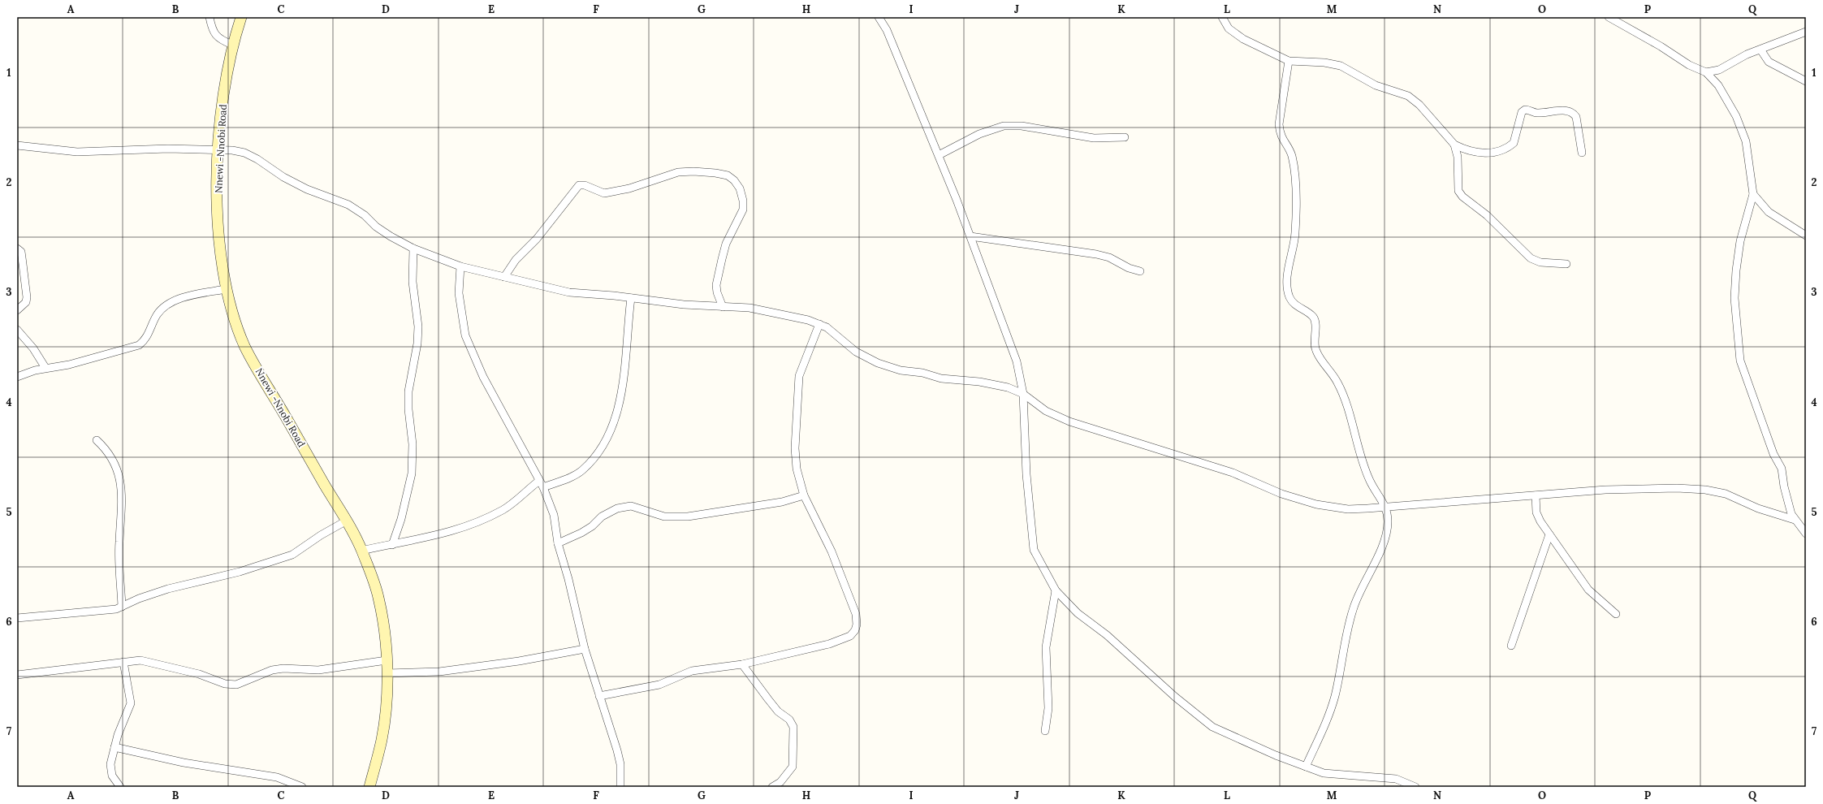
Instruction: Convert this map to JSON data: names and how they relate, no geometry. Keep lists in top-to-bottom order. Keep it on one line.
{"streets":{"main road":["Nnewi -Nnobi Road"]},"grid":{"columns":["A","B","C","D","E","F","G","H","I","J","K","L","M","N","O","P","Q"],"rows":["1","2","3","4","5","6","7"]}}
